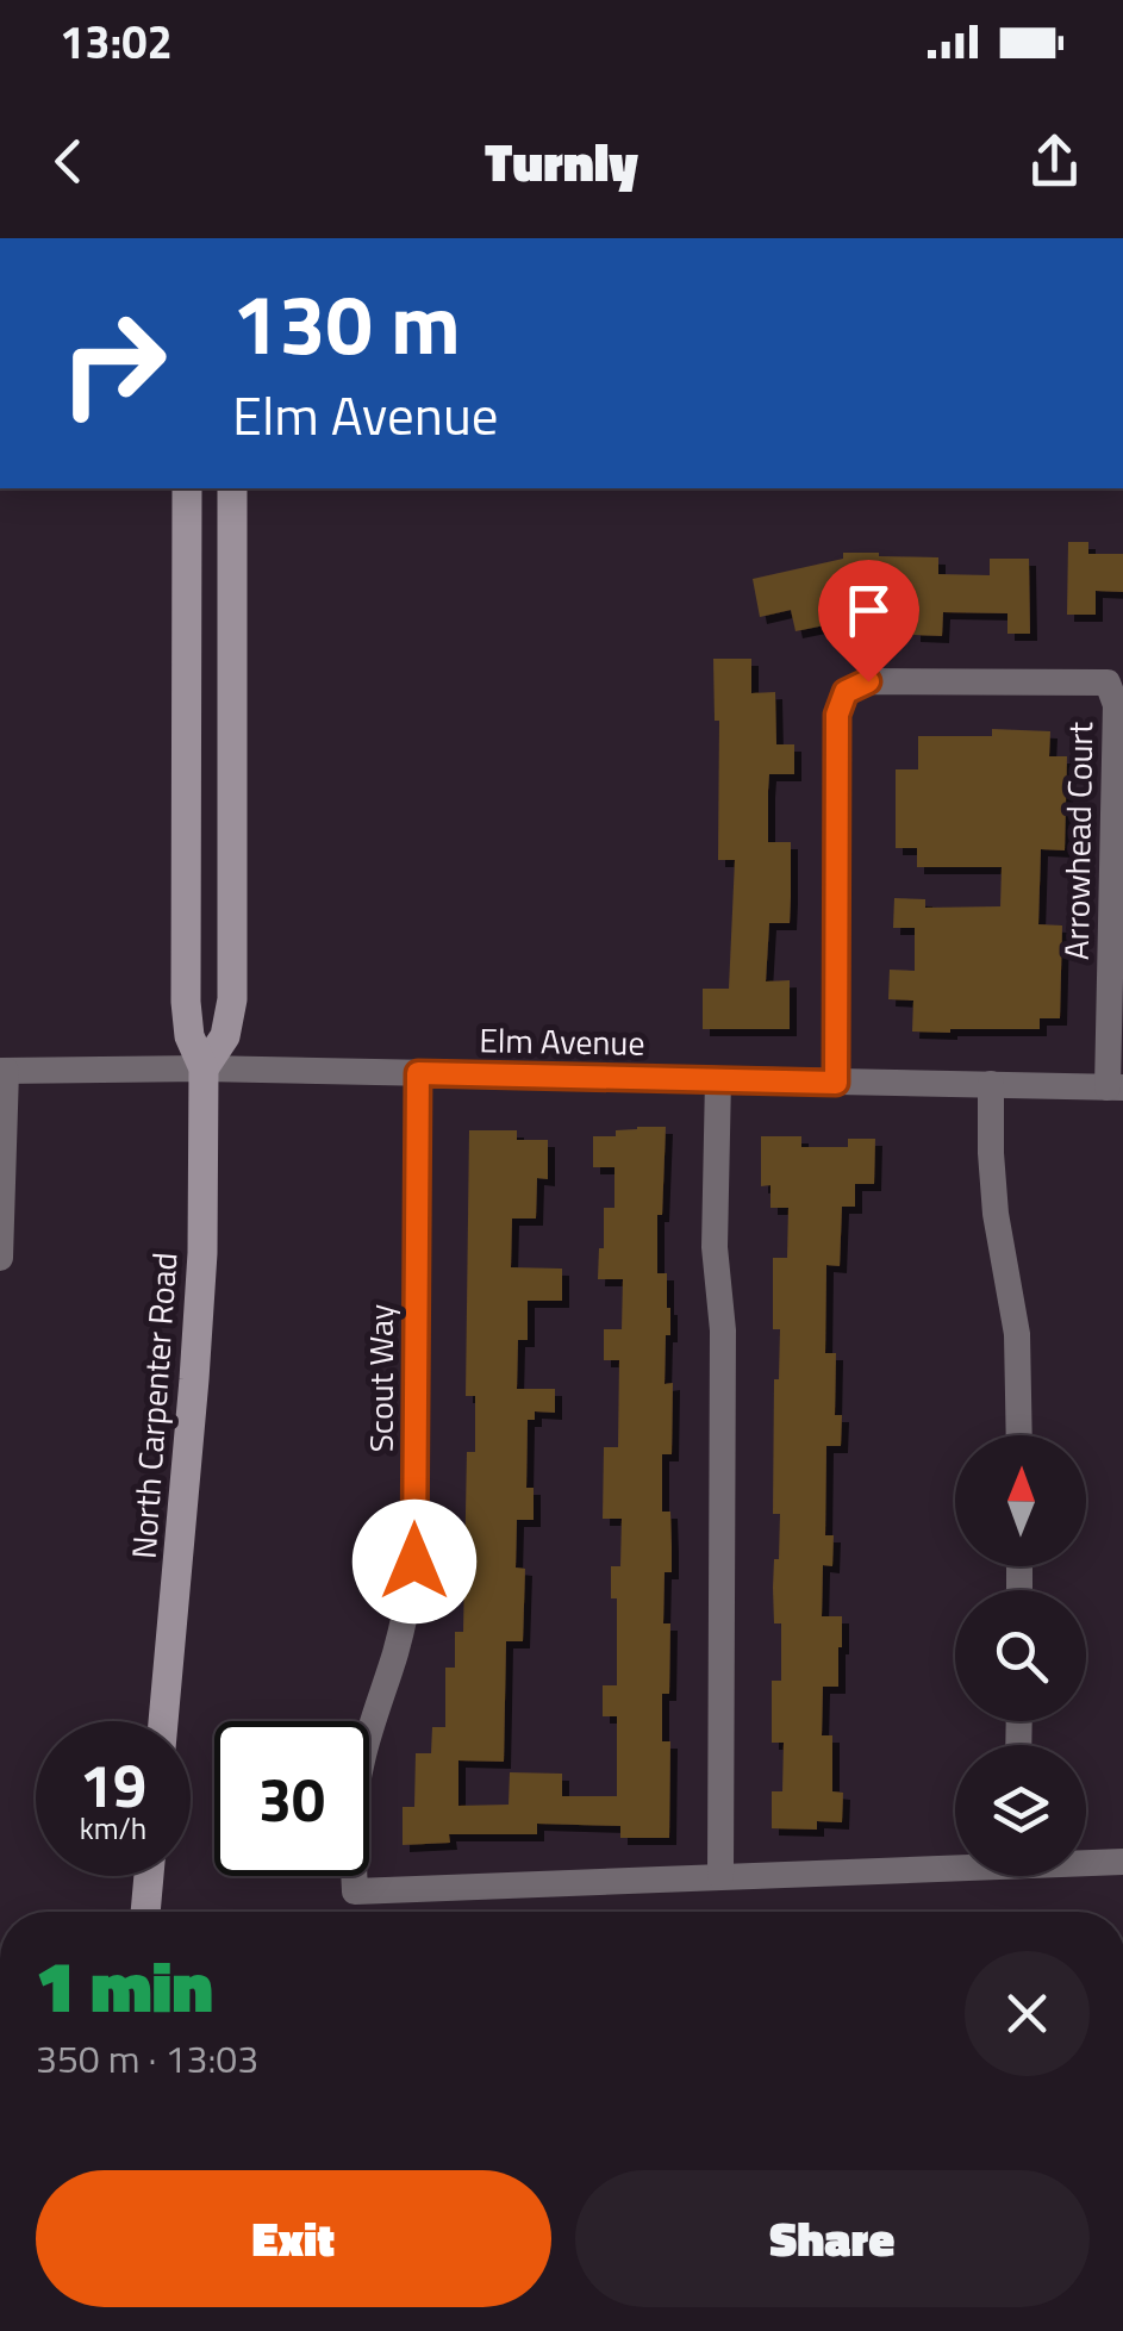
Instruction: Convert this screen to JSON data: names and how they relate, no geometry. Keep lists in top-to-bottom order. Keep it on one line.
{"streets":{"main road":["North Carpenter Road"],"street":["Arrowhead Court","Elm Avenue","Scout Way"]},"crossings":[["Arrowhead Court","Elm Avenue"],["Elm Avenue","Scout Way"],["Elm Avenue","North Carpenter Road"]],"north":"top","page":{"status":"13:02","header":"Turnly","turn":["130 m","Elm Avenue"],"speed":"19 km/h","limit":"30","heading":["1 min","350 m · 13:03"],"buttons":["Exit","Share"]}}
